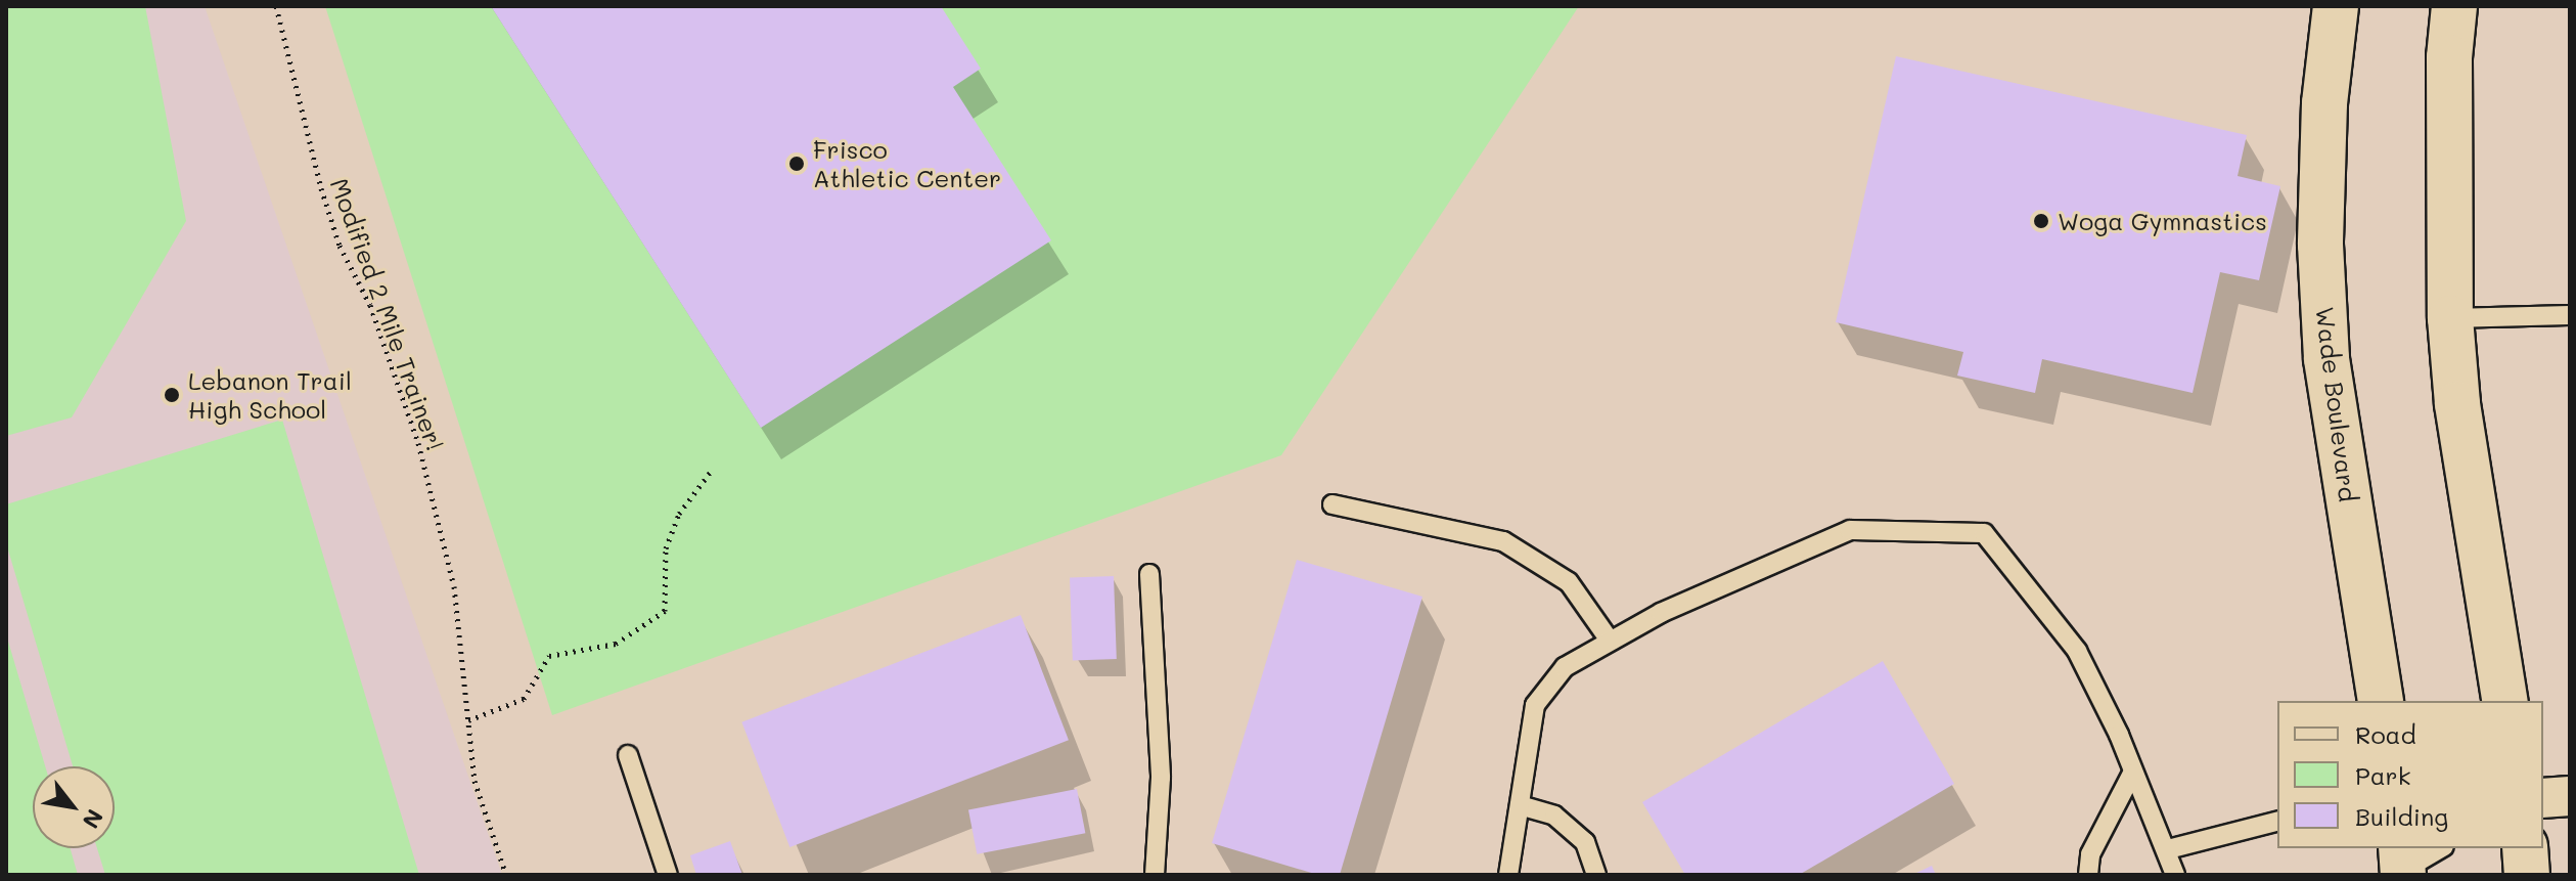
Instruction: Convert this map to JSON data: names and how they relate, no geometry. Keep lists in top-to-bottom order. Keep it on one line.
{"streets":{"street":["Wade Boulevard"],"path":["Modified 2 Mile Trainer!"]},"places":["Frisco Athletic Center","Woga Gymnastics","Lebanon Trail High School"],"legend":["Road","Park","Building"],"north":"bottom right"}
